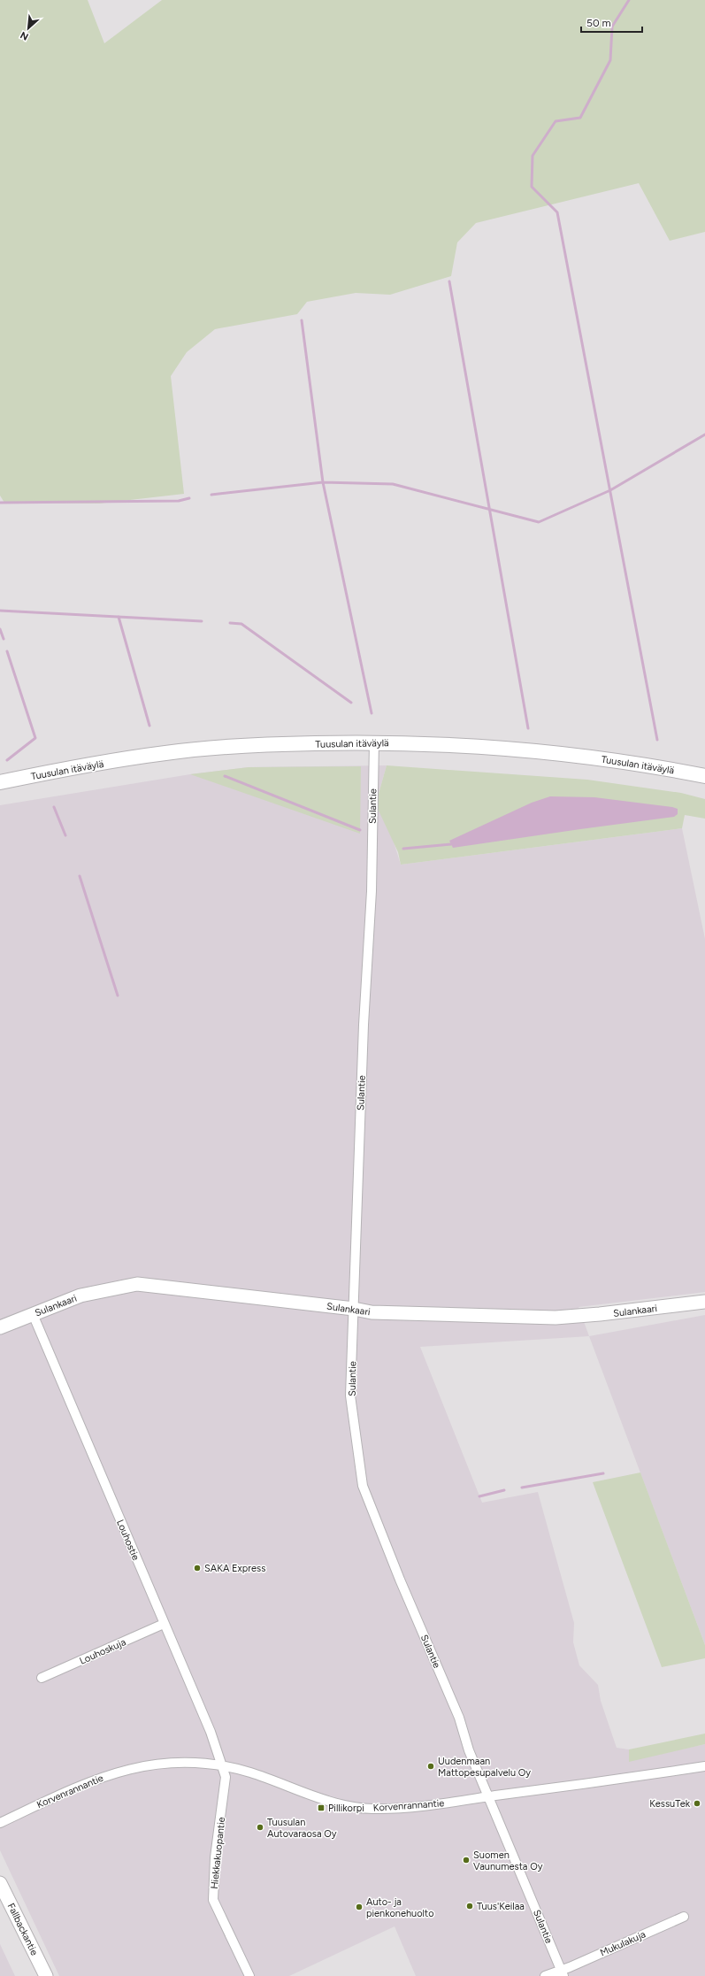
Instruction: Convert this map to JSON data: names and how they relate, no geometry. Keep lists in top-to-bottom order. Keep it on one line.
{"streets":{"main road":["Tuusulan itäväylä"],"street":["Sulantie","Sulankaari","Louhostie","Louhoskuja","Korvenrannantie","Hiekkakuopantie","Fallbackantie","Mukulakuja"]},"crossings":[["Tuusulan itäväylä","Sulantie"],["Sulantie","Sulankaari"],["Sulantie","Korvenrannantie"],["Sulantie","Mukulakuja"],["Sulankaari","Louhostie"],["Louhostie","Louhoskuja"],["Louhostie","Korvenrannantie"],["Louhostie","Hiekkakuopantie"],["Korvenrannantie","Hiekkakuopantie"]],"places":{"other":["SAKA Express","Uudenmaan Mattopesupalvelu Oy","KessuTek","Tuusulan Autovaraosa Oy","Suomen Vaunumesta Oy","Tuus'Keilaa","Auto- ja pienkonehuolto"],"transit":["Pillikorpi"]},"scale_bar":"50 m","north":"bottom left"}
